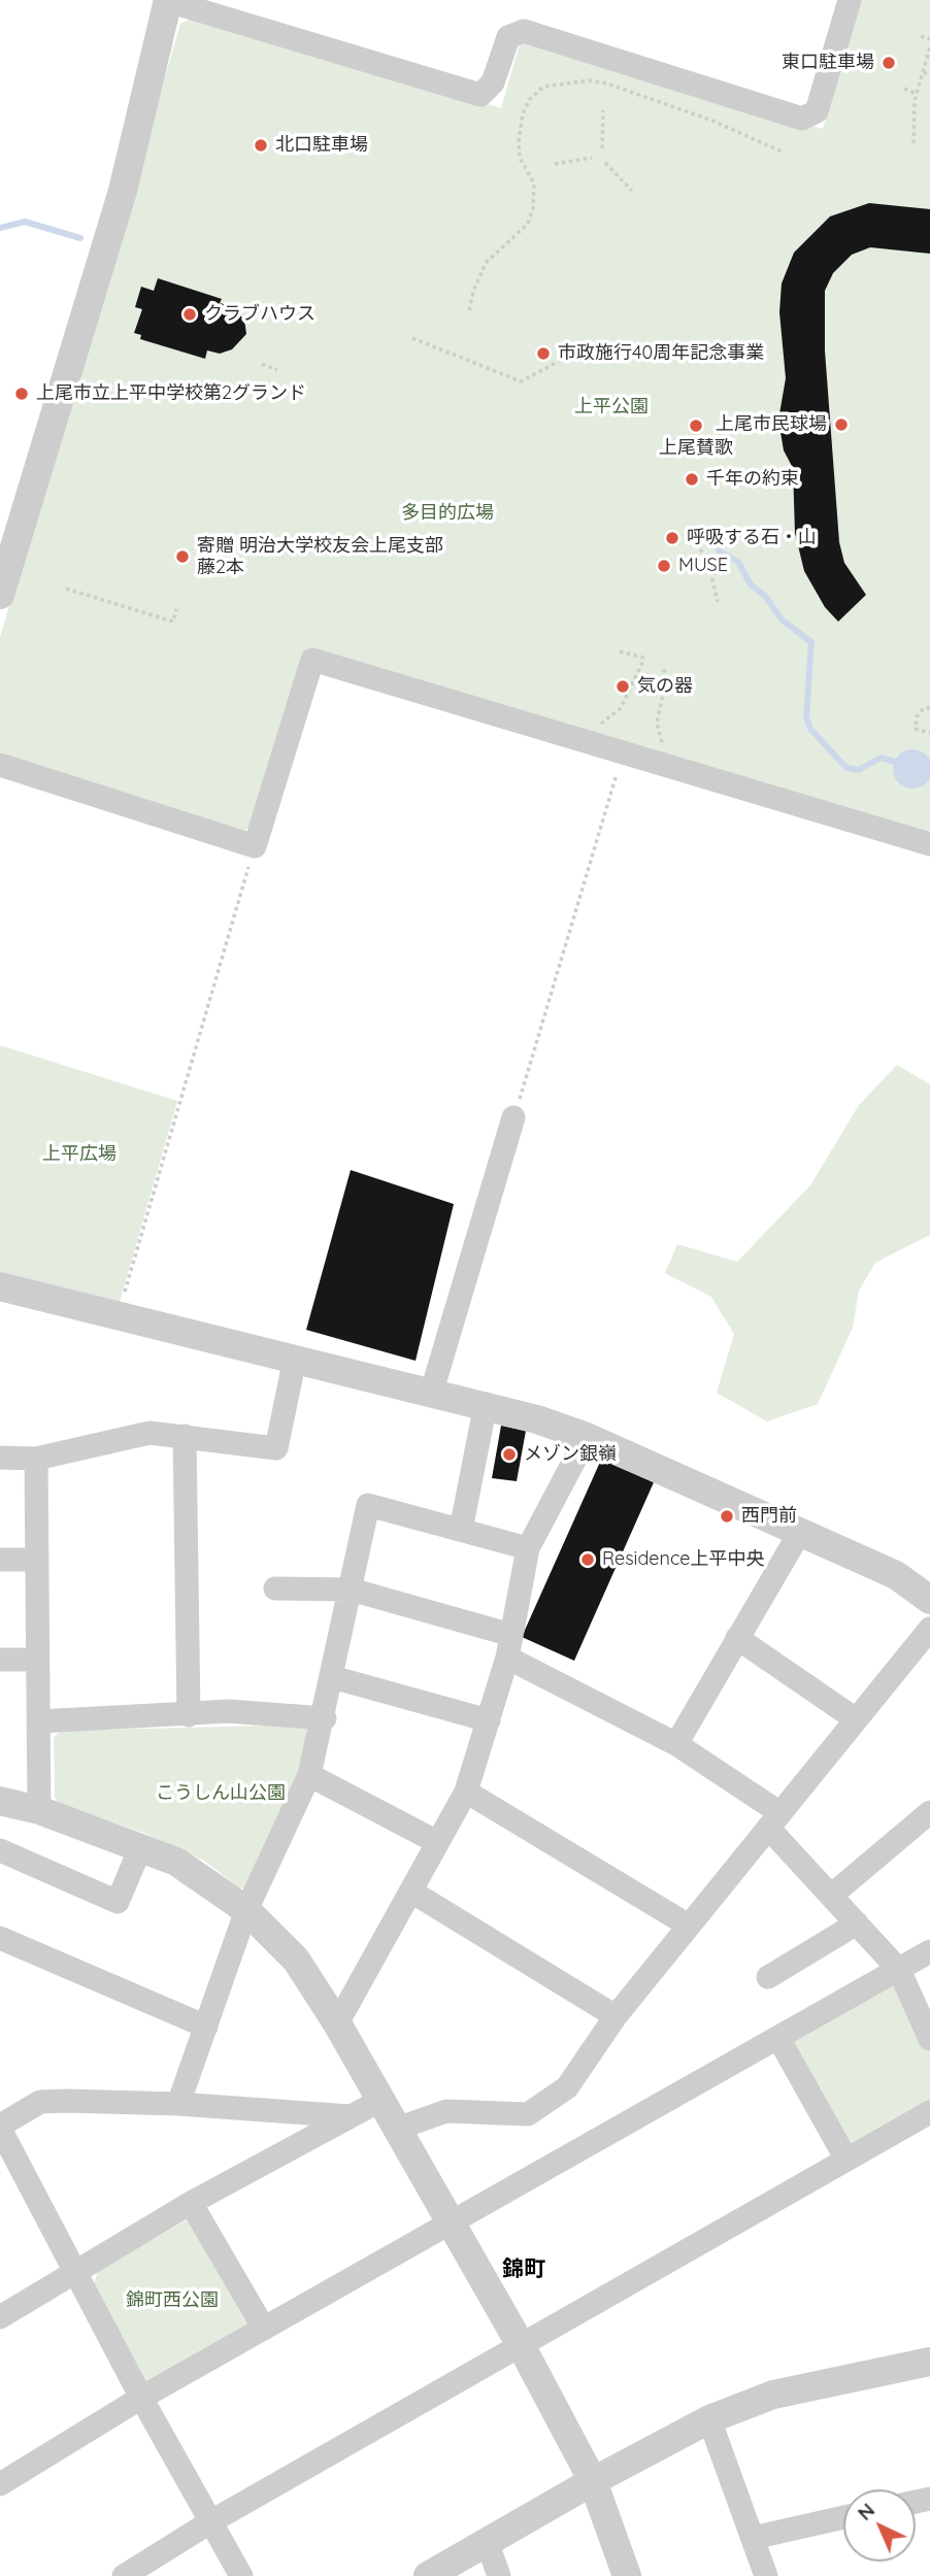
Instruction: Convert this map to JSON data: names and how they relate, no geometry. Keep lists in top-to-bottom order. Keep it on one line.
{"districts":["錦町"],"parks":["上平公園","多目的広場","上平広場","こうしん山公園","錦町西公園"],"places":["東口駐車場","北口駐車場","クラブハウス","市政施行40周年記念事業","上尾市立上平中学校第2グランド","上尾市民球場","上尾賛歌","千年の約束","呼吸する石・山","寄贈 明治大学校友会上尾支部 藤2本","MUSE","気の器","メゾン銀嶺","西門前","Residence上平中央"],"north":"top left"}
